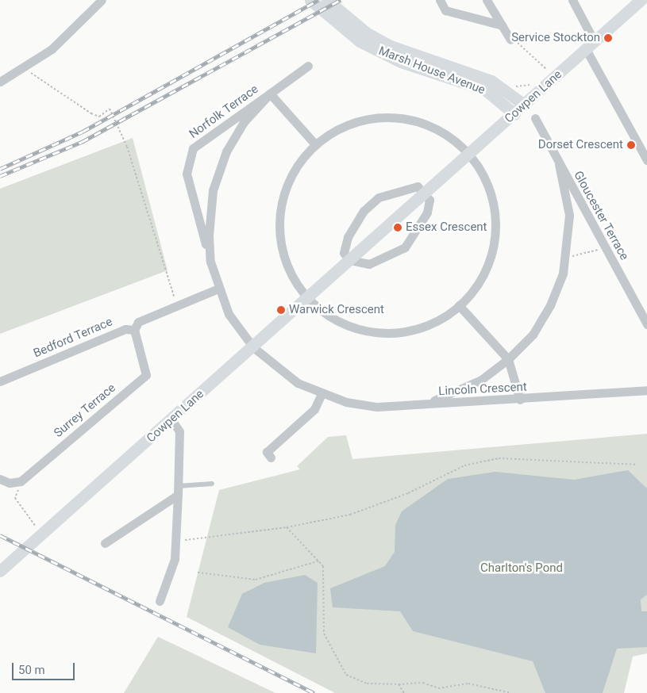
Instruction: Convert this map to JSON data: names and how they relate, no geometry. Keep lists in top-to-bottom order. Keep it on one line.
{"streets":{"street":["Marsh House Avenue","Cowpen Lane","Norfolk Terrace","Gloucester Terrace","Bedford Terrace","Lincoln Crescent","Surrey Terrace"]},"crossings":[["Marsh House Avenue","Cowpen Lane"],["Cowpen Lane","Lincoln Crescent"],["Bedford Terrace","Surrey Terrace"]],"parks":["Charlton's Pond"],"places":["Service Stockton","Dorset Crescent","Essex Crescent","Warwick Crescent"],"scale_bar":"50 m"}
